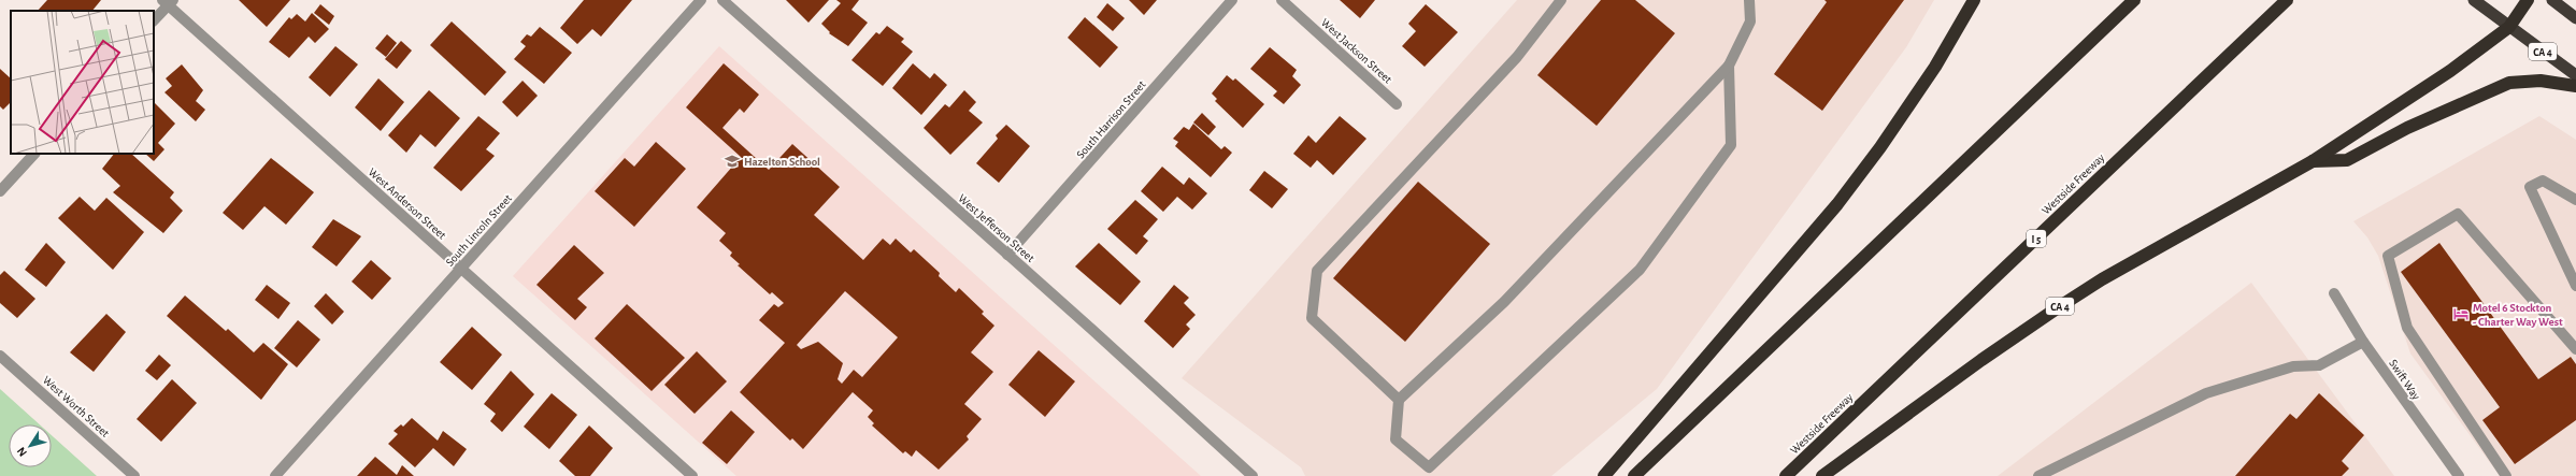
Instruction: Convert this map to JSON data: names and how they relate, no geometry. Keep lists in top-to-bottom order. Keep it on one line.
{"streets":{"highway":["CA 4","Westside Freeway","I 5"],"street":["West Jackson Street","South Harrison Street","West Anderson Street","West Jefferson Street","South Lincoln Street","Swift Way","West Worth Street"]},"crossings":[["South Harrison Street","West Jefferson Street"],["West Anderson Street","South Lincoln Street"]],"places":{"school or university":["Hazelton School"],"hotel":["Motel 6 Stockton - Charter Way West"]},"north":"bottom left"}
